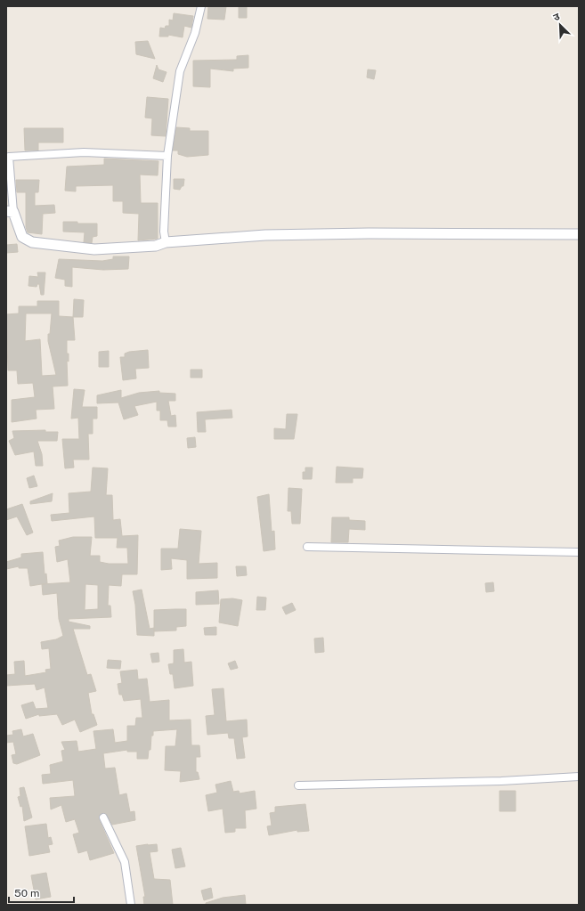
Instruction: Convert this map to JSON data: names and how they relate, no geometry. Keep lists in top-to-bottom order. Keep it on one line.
{"scale_bar":"50 m","north":"top left"}
